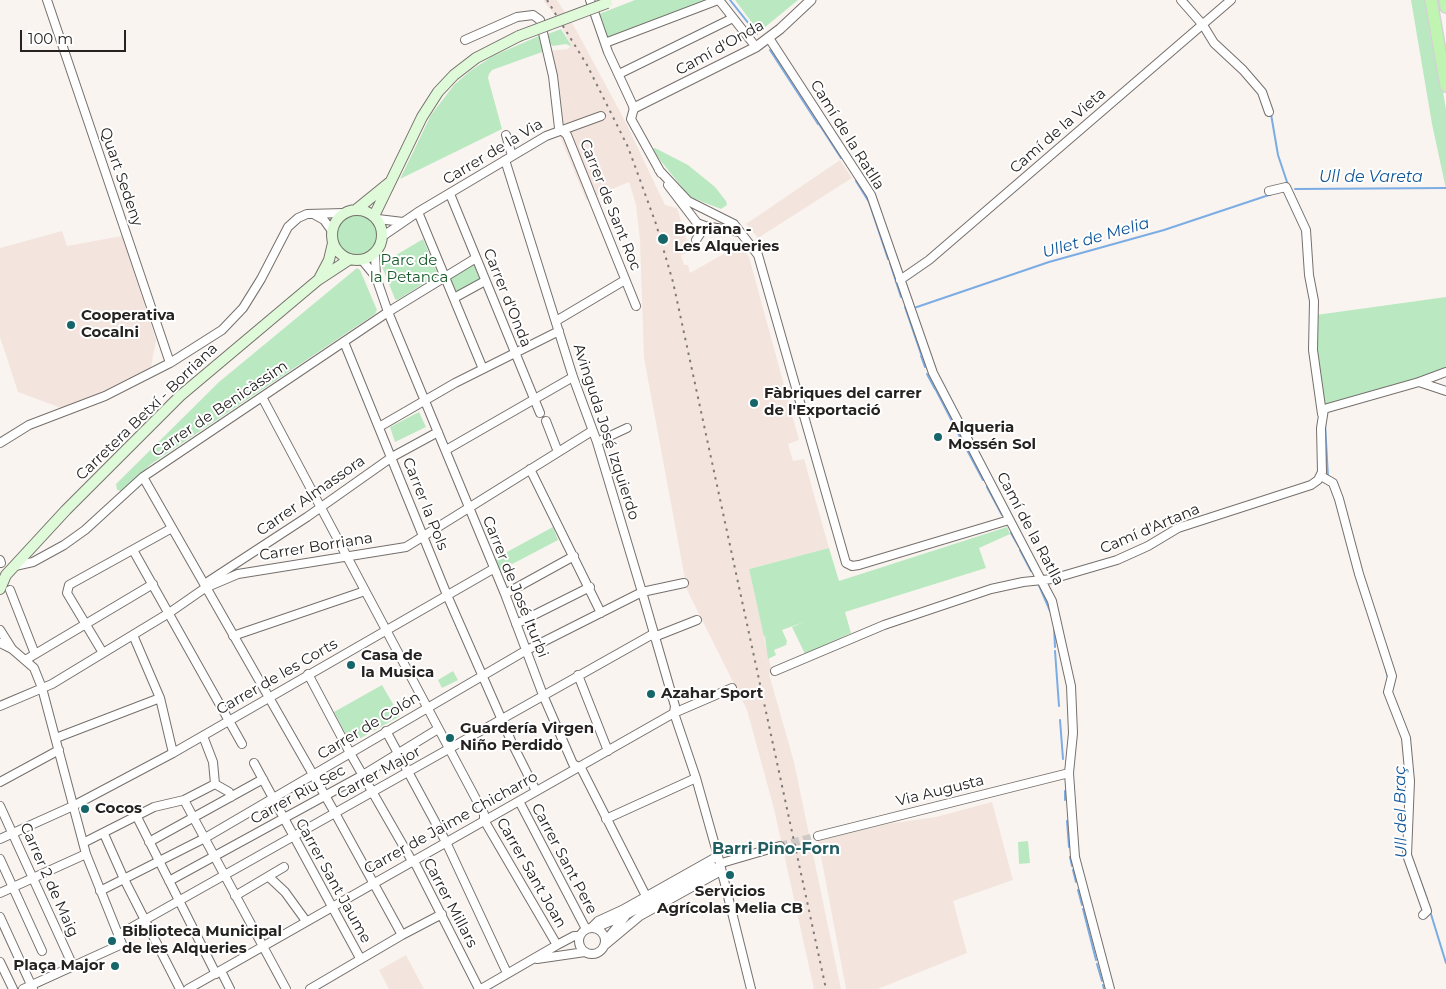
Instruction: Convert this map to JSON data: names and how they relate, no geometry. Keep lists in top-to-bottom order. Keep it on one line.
{"streets":{"main road":["Carretera Betxí - Borriana"],"street":["Camí d'Onda","Camí de la Vieta","Camí de la Ratlla","Carrer de la Via","Quart Sedeny","Carrer de Sant Roc","Carrer d'Onda","Carrer de Benicàssim","Avinguda José Izquierdo","Carrer Almassora","Carrer la Pols","Camí d'Artana","Carrer Borriana","Carrer de José Iturbi","Carrer de les Corts","Carrer de Colón","Carrer Major","Via Augusta","Carrer Riu Sec","Carrer de Jaime Chicharro","Carrer Sant Pere","Carrer Sant Joan","Carrer 2 de Maig","Carrer Sant Jaume","Carrer Millars"]},"crossings":[["Camí d'Onda","Camí de la Ratlla"],["Camí de la Vieta","Camí de la Ratlla"],["Camí de la Ratlla","Camí d'Artana"],["Camí de la Ratlla","Via Augusta"],["Carrer de la Via","Carrer de Sant Roc"],["Carrer de la Via","Carrer d'Onda"],["Carrer de la Via","Carretera Betxí - Borriana"],["Carrer de la Via","Avinguda José Izquierdo"],["Carrer de la Via","Carrer de José Iturbi"],["Carrer d'Onda","Carrer de Benicàssim"],["Carrer de Benicàssim","Carretera Betxí - Borriana"],["Carrer de Benicàssim","Carrer la Pols"],["Carrer de Benicàssim","Carrer de José Iturbi"],["Carrer de Benicàssim","Carrer Sant Joan"],["Carretera Betxí - Borriana","Carrer de José Iturbi"],["Avinguda José Izquierdo","Carrer Borriana"],["Avinguda José Izquierdo","Carrer de Colón"],["Avinguda José Izquierdo","Carrer Major"],["Avinguda José Izquierdo","Carrer de Jaime Chicharro"],["Carrer Almassora","Carrer la Pols"],["Carrer Almassora","Carrer Borriana"],["Carrer Almassora","Carrer de José Iturbi"],["Carrer Almassora","Carrer Sant Joan"],["Carrer la Pols","Carrer Borriana"],["Carrer la Pols","Carrer de les Corts"],["Carrer la Pols","Carrer de Colón"],["Carrer la Pols","Carrer Major"],["Carrer la Pols","Carrer de Jaime Chicharro"],["Carrer Borriana","Carrer de José Iturbi"],["Carrer Borriana","Carrer Sant Joan"],["Carrer de José Iturbi","Carrer de les Corts"],["Carrer de José Iturbi","Carrer de Colón"],["Carrer de José Iturbi","Carrer Major"],["Carrer de José Iturbi","Carrer de Jaime Chicharro"],["Carrer de les Corts","Carrer Sant Joan"],["Carrer de les Corts","Carrer 2 de Maig"],["Carrer de les Corts","Carrer Millars"],["Carrer de Colón","Carrer Sant Joan"],["Carrer de Colón","Carrer Sant Jaume"],["Carrer de Colón","Carrer Millars"],["Carrer Major","Carrer Sant Joan"],["Carrer Major","Carrer Sant Jaume"],["Carrer Major","Carrer Millars"],["Carrer Riu Sec","Carrer Sant Joan"],["Carrer Riu Sec","Carrer Sant Jaume"],["Carrer Riu Sec","Carrer Millars"],["Carrer de Jaime Chicharro","Carrer Sant Pere"],["Carrer de Jaime Chicharro","Carrer Sant Joan"],["Carrer de Jaime Chicharro","Carrer Sant Jaume"],["Carrer de Jaime Chicharro","Carrer Millars"]],"districts":["Barri Pino-Forn"],"water":["Ull de Vareta","Ullet de Melia","Ull del Braç"],"parks":["Parc de la Petanca"],"places":["Borriana - Les Alqueries","Cooperativa Cocalni","Fàbriques del carrer de l'Exportació","Alqueria Mossén Sol","Casa de la Musica","Azahar Sport","Guardería Virgen Niño Perdido","Cocos","Servicios Agrícolas Melia CB","Biblioteca Municipal de les Alqueries","Plaça Major"],"scale_bar":"100 m"}
